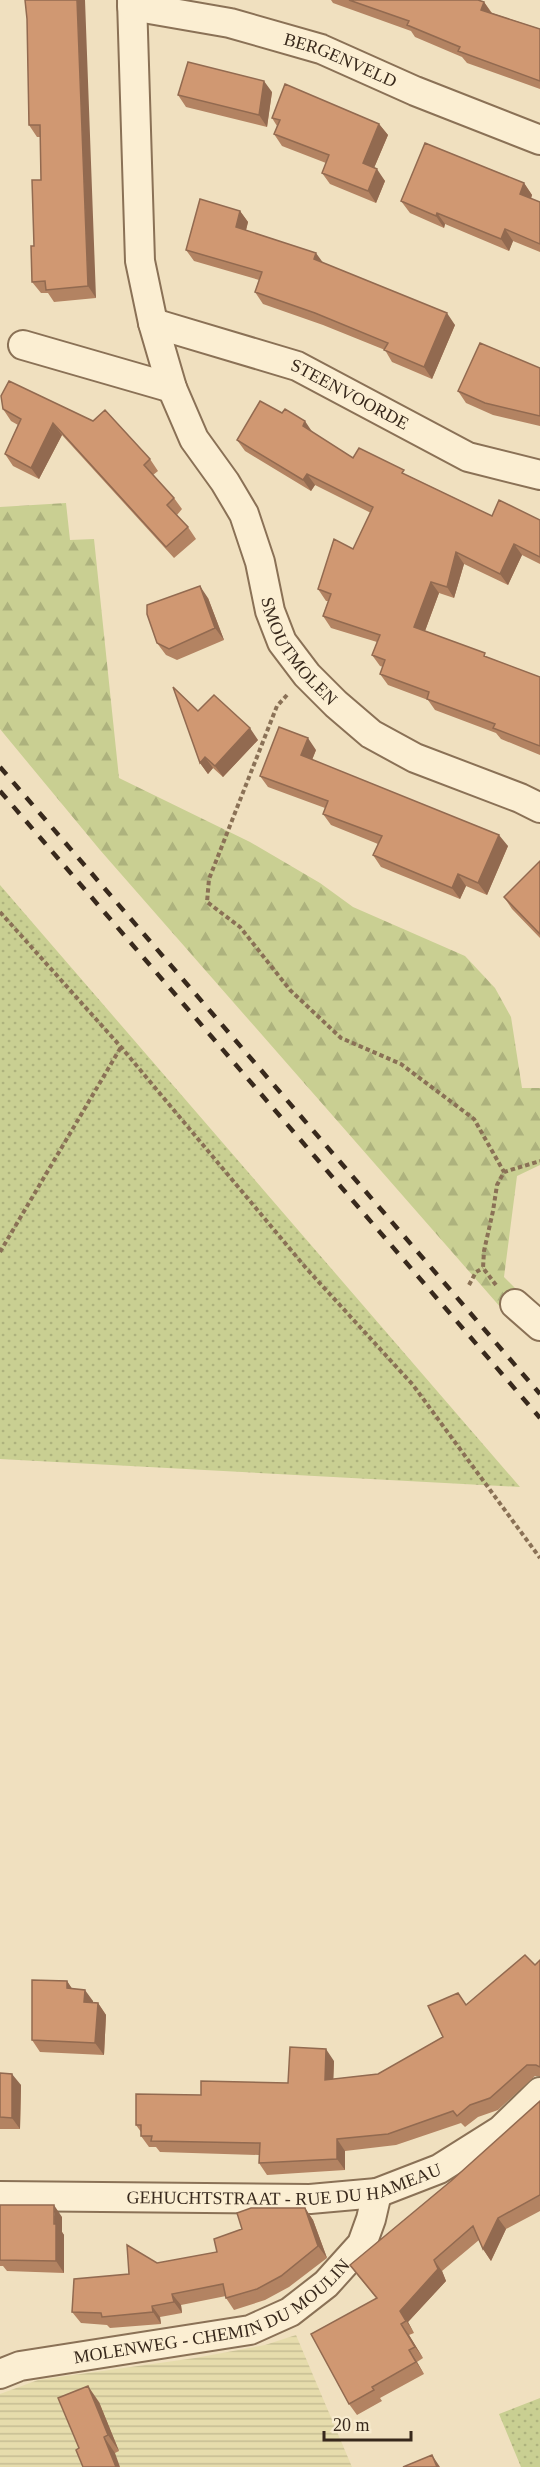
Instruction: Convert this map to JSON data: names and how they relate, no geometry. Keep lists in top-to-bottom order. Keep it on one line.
{"streets":{"street":["BERGENVELD","STEENVOORDE","SMOUTMOLEN","GEHUCHTSTRAAT - RUE DU HAMEAU","MOLENWEG - CHEMIN DU MOULIN"]},"crossings":[["GEHUCHTSTRAAT - RUE DU HAMEAU","MOLENWEG - CHEMIN DU MOULIN"]],"scale_bar":"20 m"}
